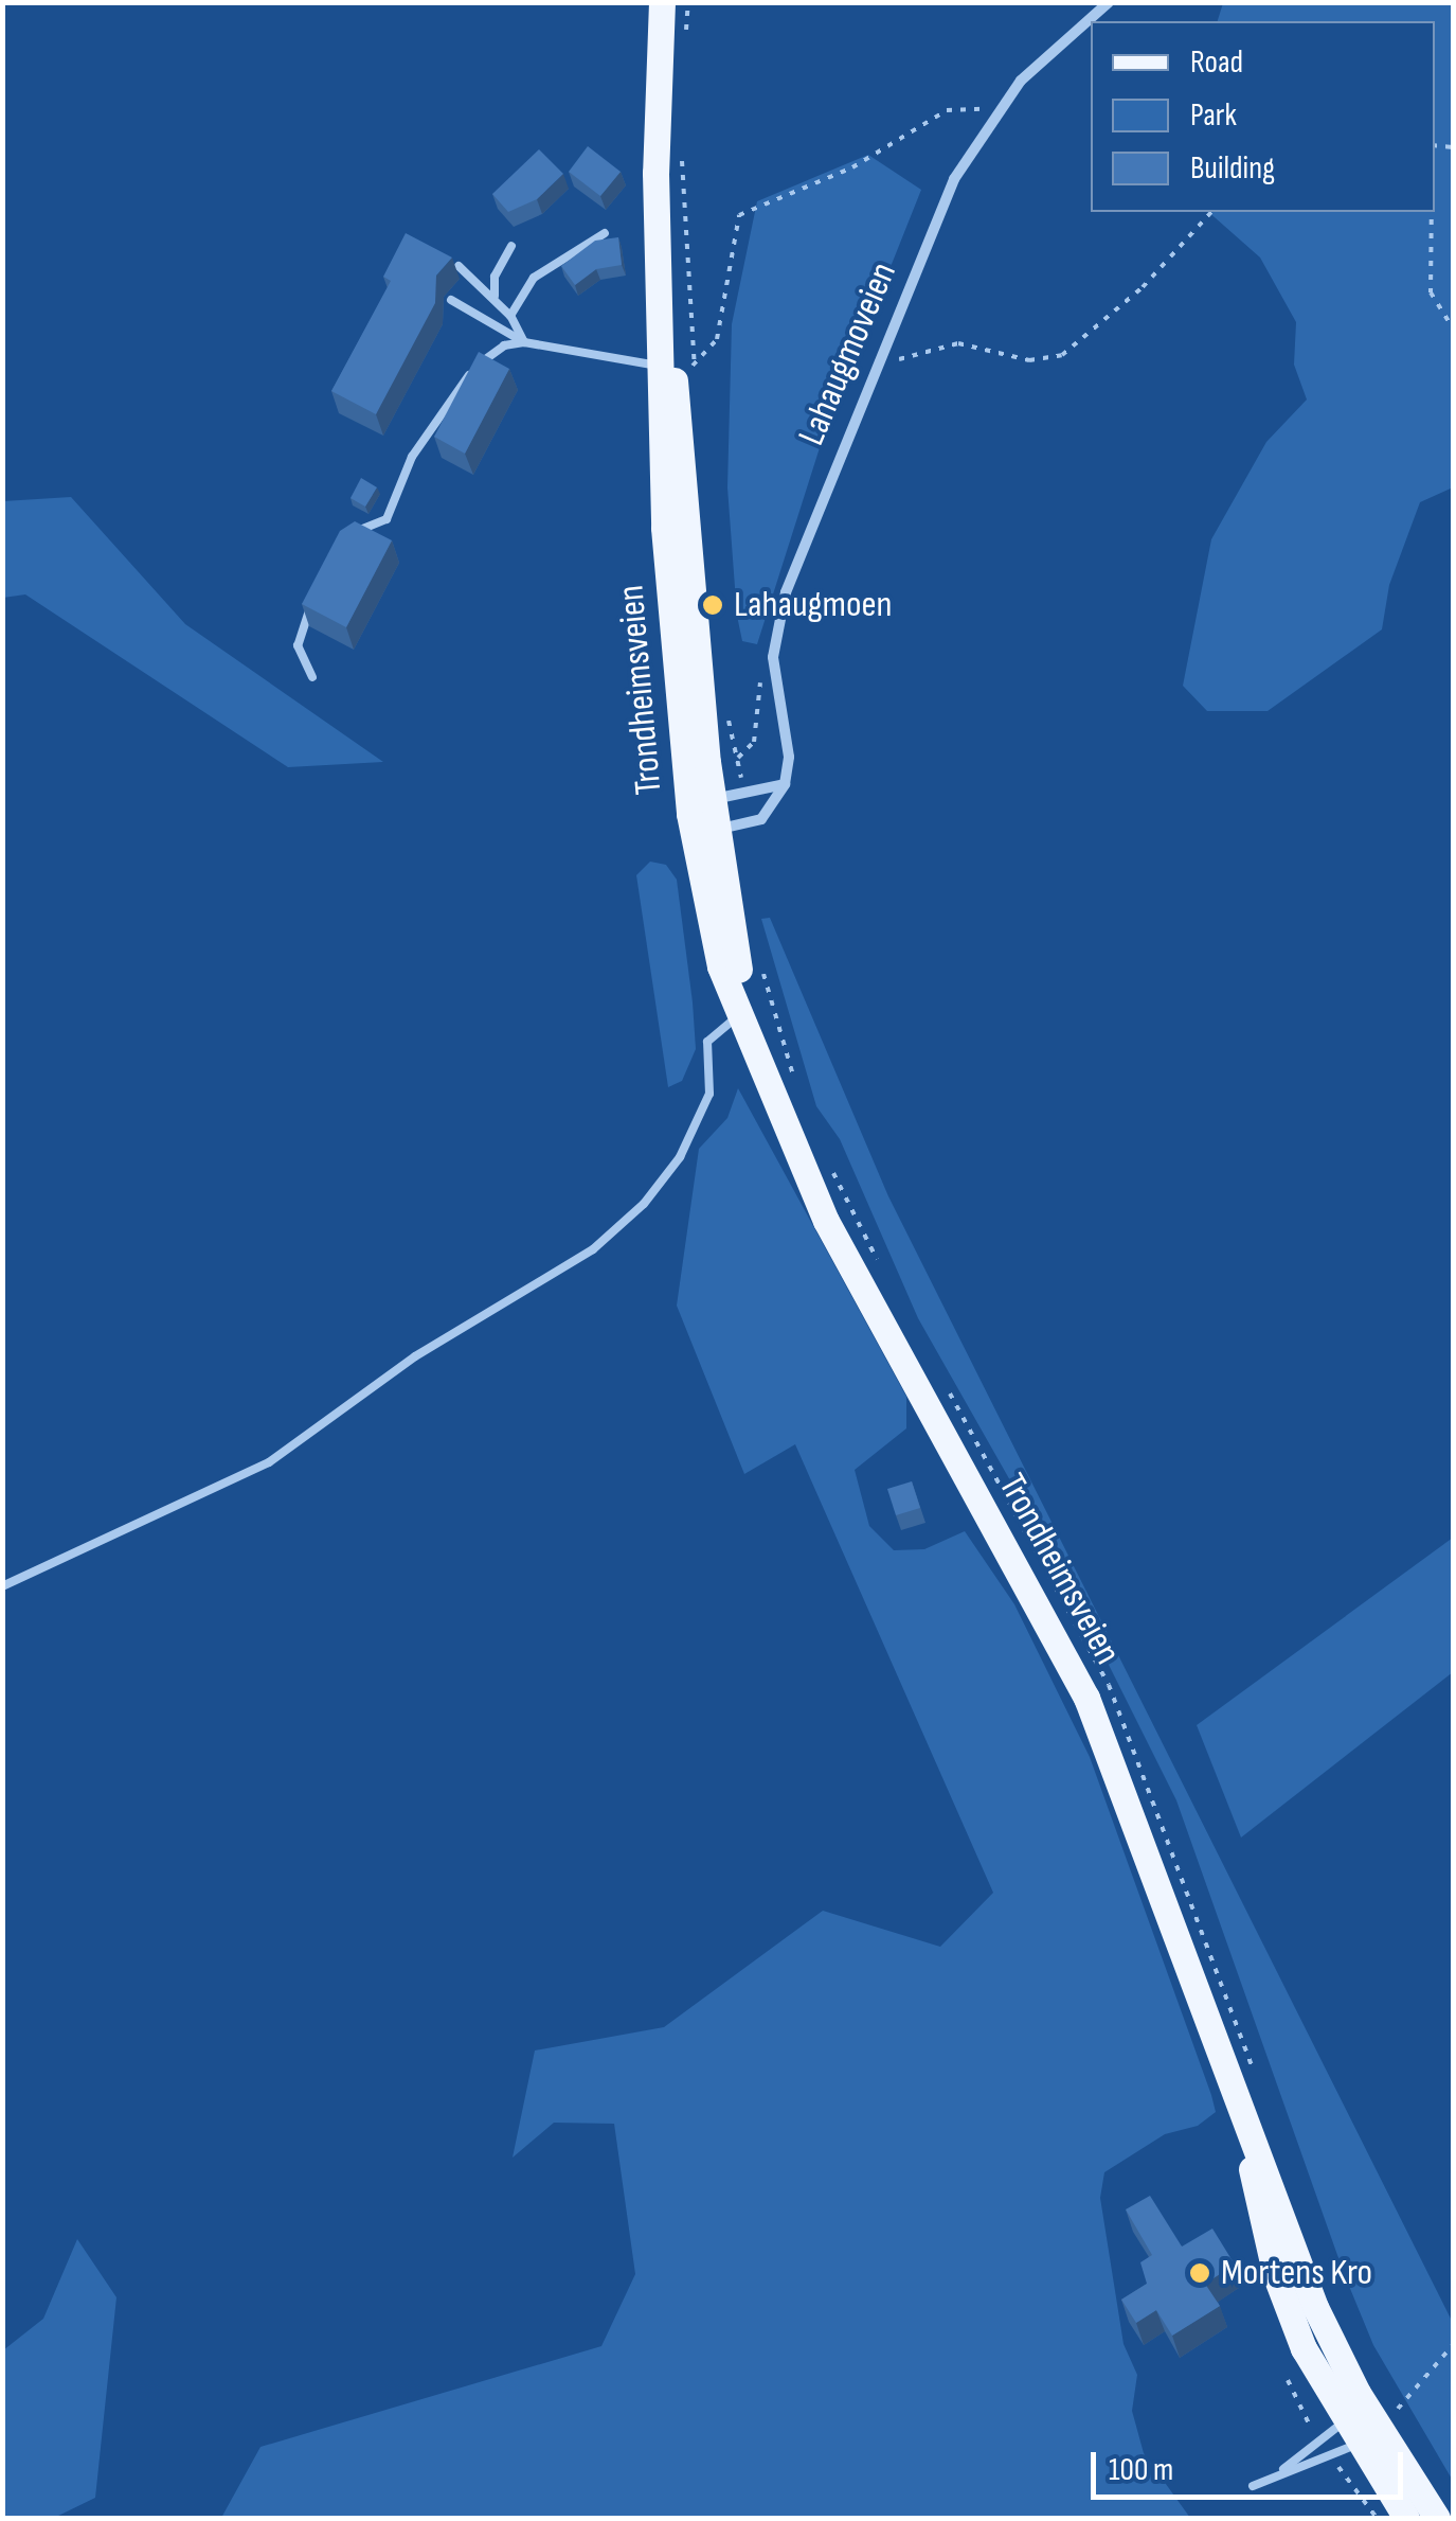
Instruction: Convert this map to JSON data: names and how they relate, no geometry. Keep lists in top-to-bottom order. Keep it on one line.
{"streets":{"main road":["Trondheimsveien"],"street":["Lahaugmoveien"]},"places":["Lahaugmoen","Mortens Kro"],"legend":["Road","Park","Building"],"scale_bar":"100 m"}
